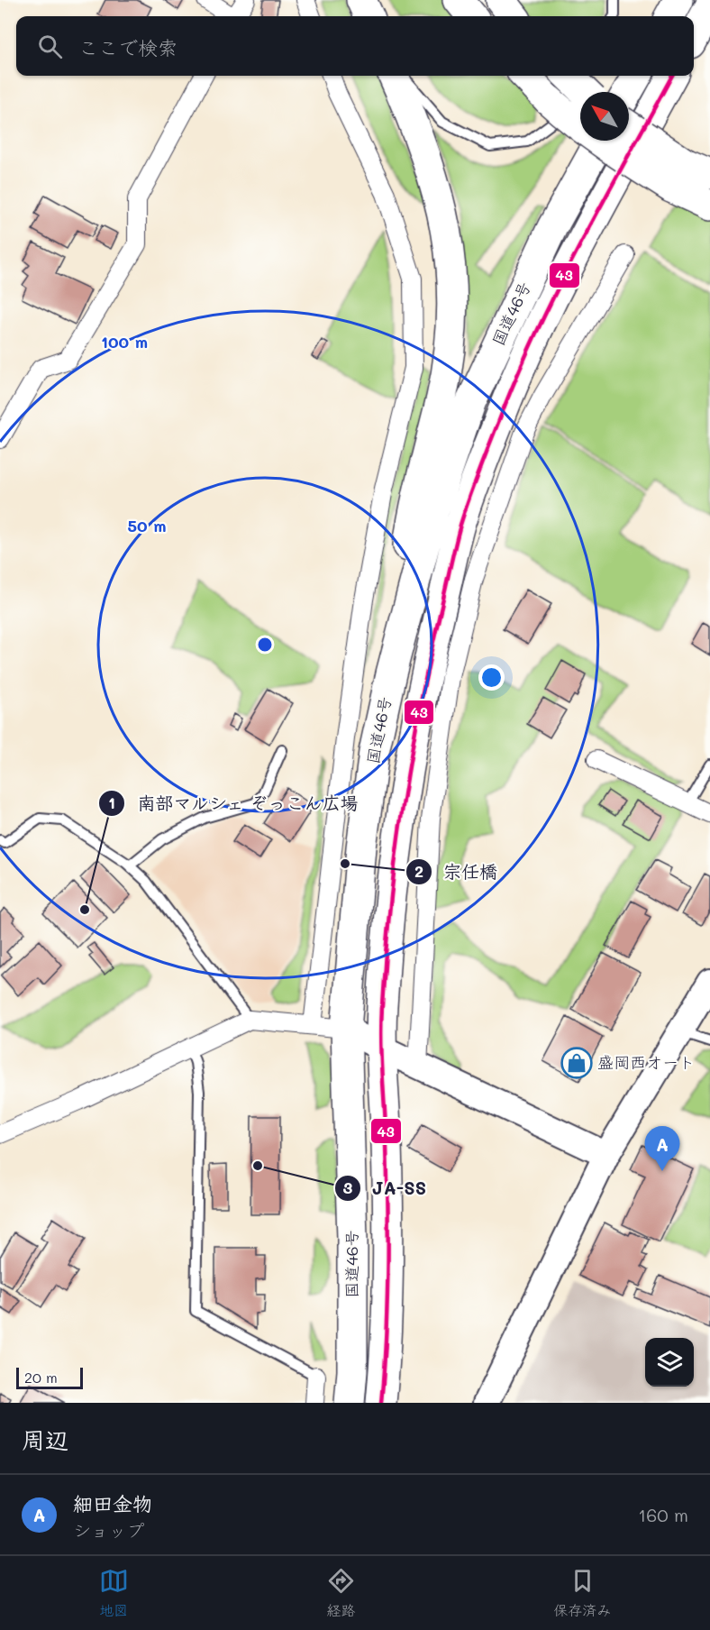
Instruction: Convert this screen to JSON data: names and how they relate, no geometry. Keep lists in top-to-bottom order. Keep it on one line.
{"streets":{"highway":["国道46号"]},"places":{"other":["宗任橋","南部マルシェ ぞっこん広場","JA-SS"],"shop":["盛岡西オート"]},"lines":["transit line 43"],"scale_bar":"20 m","north":"top left","page":{"search":"ここで検索","pins":"A","scale":"20 m","heading":"周辺","list":[{"mark":"A","name":"細田金物","note":"ショップ","value":"160 m"}],"nav":["地図","経路","保存済み"]},"rings":["100 m","50 m"]}
